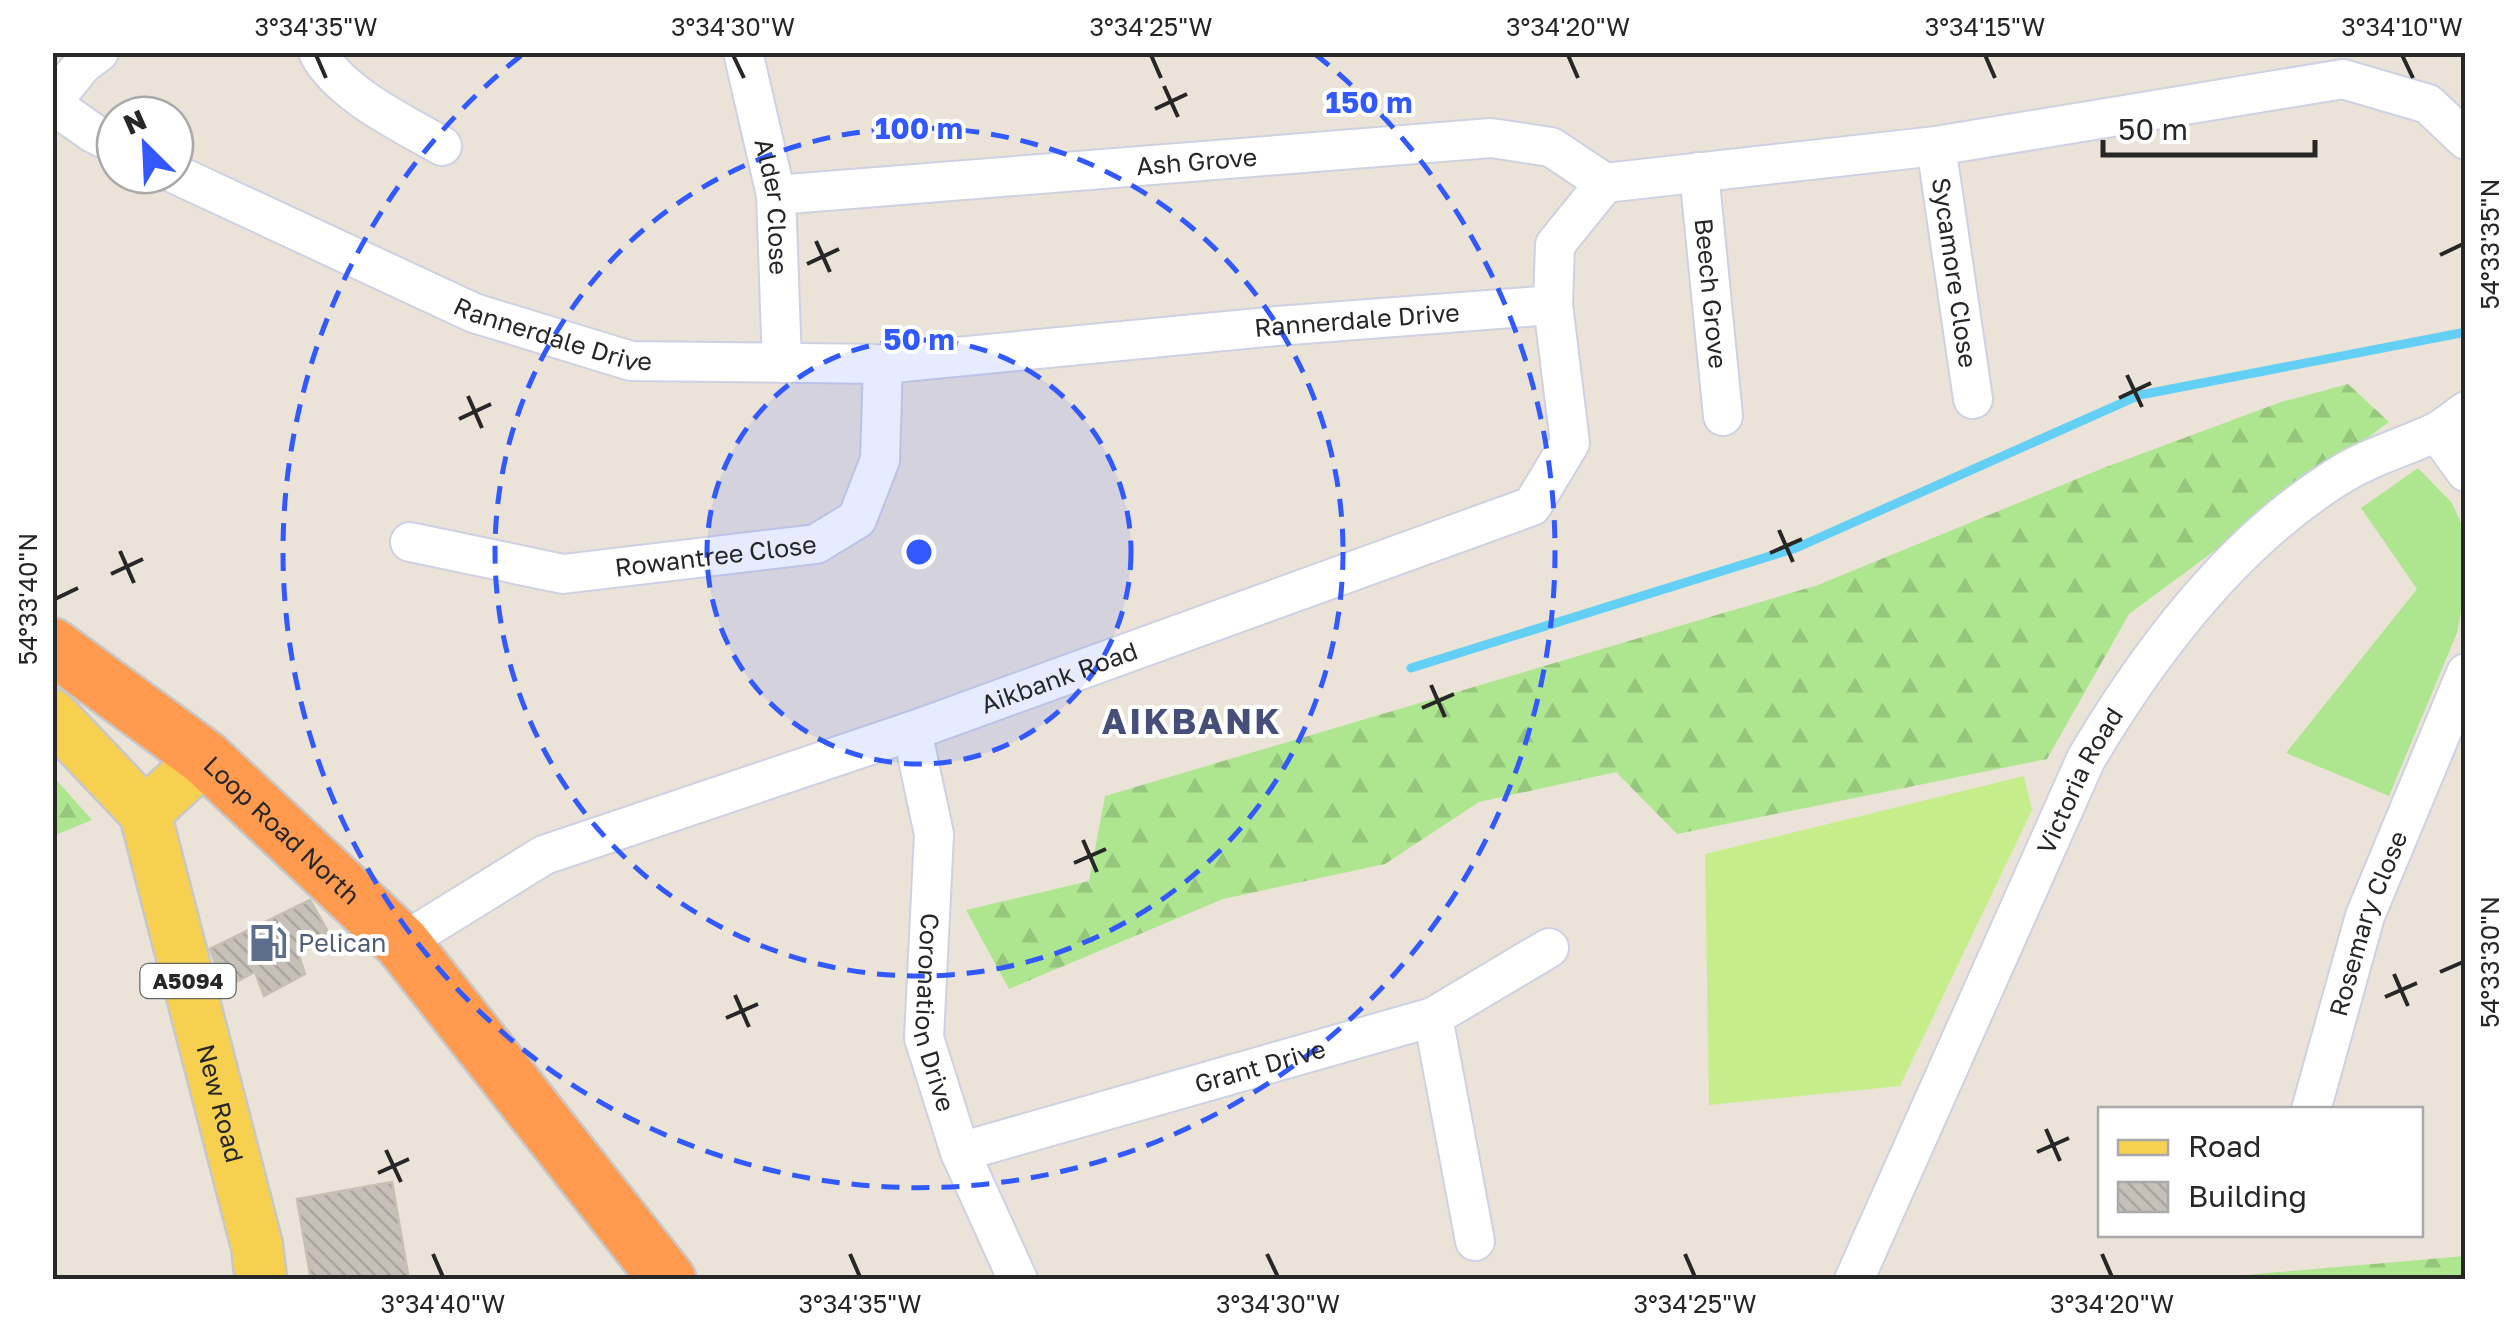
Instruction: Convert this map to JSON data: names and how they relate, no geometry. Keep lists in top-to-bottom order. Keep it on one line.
{"streets":{"highway":["Loop Road North"],"main road":["A5094","New Road"],"street":["Ash Grove","Alder Close","Sycamore Close","Beech Grove","Rannerdale Drive","Rowantree Close","Aikbank Road","Victoria Road","Rosemary Close","Coronation Drive","Grant Drive"]},"crossings":[["Ash Grove","Alder Close"],["Alder Close","Rannerdale Drive"],["Rannerdale Drive","Rowantree Close"],["Rannerdale Drive","Aikbank Road"],["Aikbank Road","Loop Road North"],["Aikbank Road","Coronation Drive"],["Coronation Drive","Grant Drive"]],"districts":["AIKBANK"],"places":{"fuel station":["Pelican"]},"legend":["Road","Building"],"scale_bar":"50 m","north":"top left","coordinates":["3°34'35\"W","3°34'30\"W","3°34'25\"W","3°34'20\"W","3°34'15\"W","3°34'10\"W","54°33'35\"N","54°33'40\"N","54°33'30\"N","3°34'40\"W"],"rings":["150 m","100 m","50 m"]}
